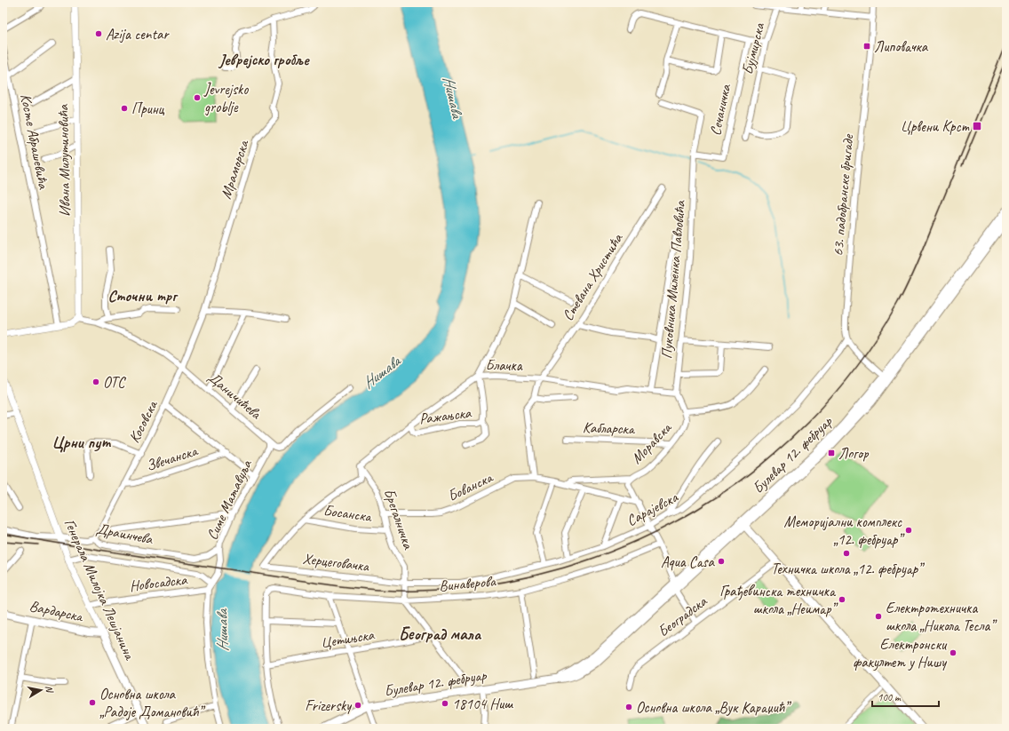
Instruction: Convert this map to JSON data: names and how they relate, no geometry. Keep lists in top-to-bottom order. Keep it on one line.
{"streets":{"main road":["Булевар 12. фебруар","Генерала Милојка Лешјанина","Вардарска"],"street":["Бујмирска","Сечаничка","Косте Абрашевића","Ивана Милутиновића","Мраморска","63. падобранске бригаде","Стевана Христића","Пуковника Миленка Павловића","Блачка","Даничићева","Ражањска","Косовска","Кабларска","Моравска","Звечанска","Бованска","Симе Матавуља","Сарајевска","Босанска","Брегалничка","Драинчева","Херцеговачка","Новосадска","Винаверова","Београдска","Цетињска"]},"crossings":[["Сечаничка","Пуковника Миленка Павловића"],["Ивана Милутиновића","Даничићева"],["Мраморска","Косовска"],["63. падобранске бригаде","Сарајевска"],["Стевана Христића","Блачка"],["Стевана Христића","Бованска"],["Пуковника Миленка Павловића","Блачка"],["Пуковника Миленка Павловића","Моравска"],["Блачка","Ражањска"],["Блачка","Моравска"],["Блачка","Брегалничка"],["Даничићева","Косовска"],["Даничићева","Симе Матавуља"],["Косовска","Звечанска"],["Косовска","Драинчева"],["Кабларска","Моравска"],["Моравска","Булевар 12. фебруар"],["Моравска","Бованска"],["Моравска","Сарајевска"],["Моравска","Винаверова"],["Моравска","Београдска"],["Бованска","Брегалничка"],["Симе Матавуља","Драинчева"],["Сарајевска","Брегалничка"],["Сарајевска","Херцеговачка"],["Босанска","Брегалничка"],["Босанска","Херцеговачка"],["Брегалничка","Херцеговачка"],["Брегалничка","Винаверова"],["Драинчева","Генерала Милојка Лешјанина"],["Новосадска","Генерала Милојка Лешјанина"],["Генерала Милојка Лешјанина","Вардарска"]],"districts":["Јеврејско гробље","Сточни трг","Црни пут","Београд мала"],"water":["Нишава"],"places":{"other":["Azija centar","Jevrejsko groblje","Принц","OTC","Меморијални комплекс „12. фебруар”","Техничка школа „12. фебруар”","Aqua Casa","Грађевинска техничка школа „Неимар”","Електротехничка школа „Никола Тесла”","Електронски факултет у Нишу","Основна школа „Радоје Домановић”","18104 Ниш","Frizersky","Основна школа „Вук Караџић”"],"transit":["Липовачка","Црвени Крст","Логор"]},"scale_bar":"100 m","north":"right"}
